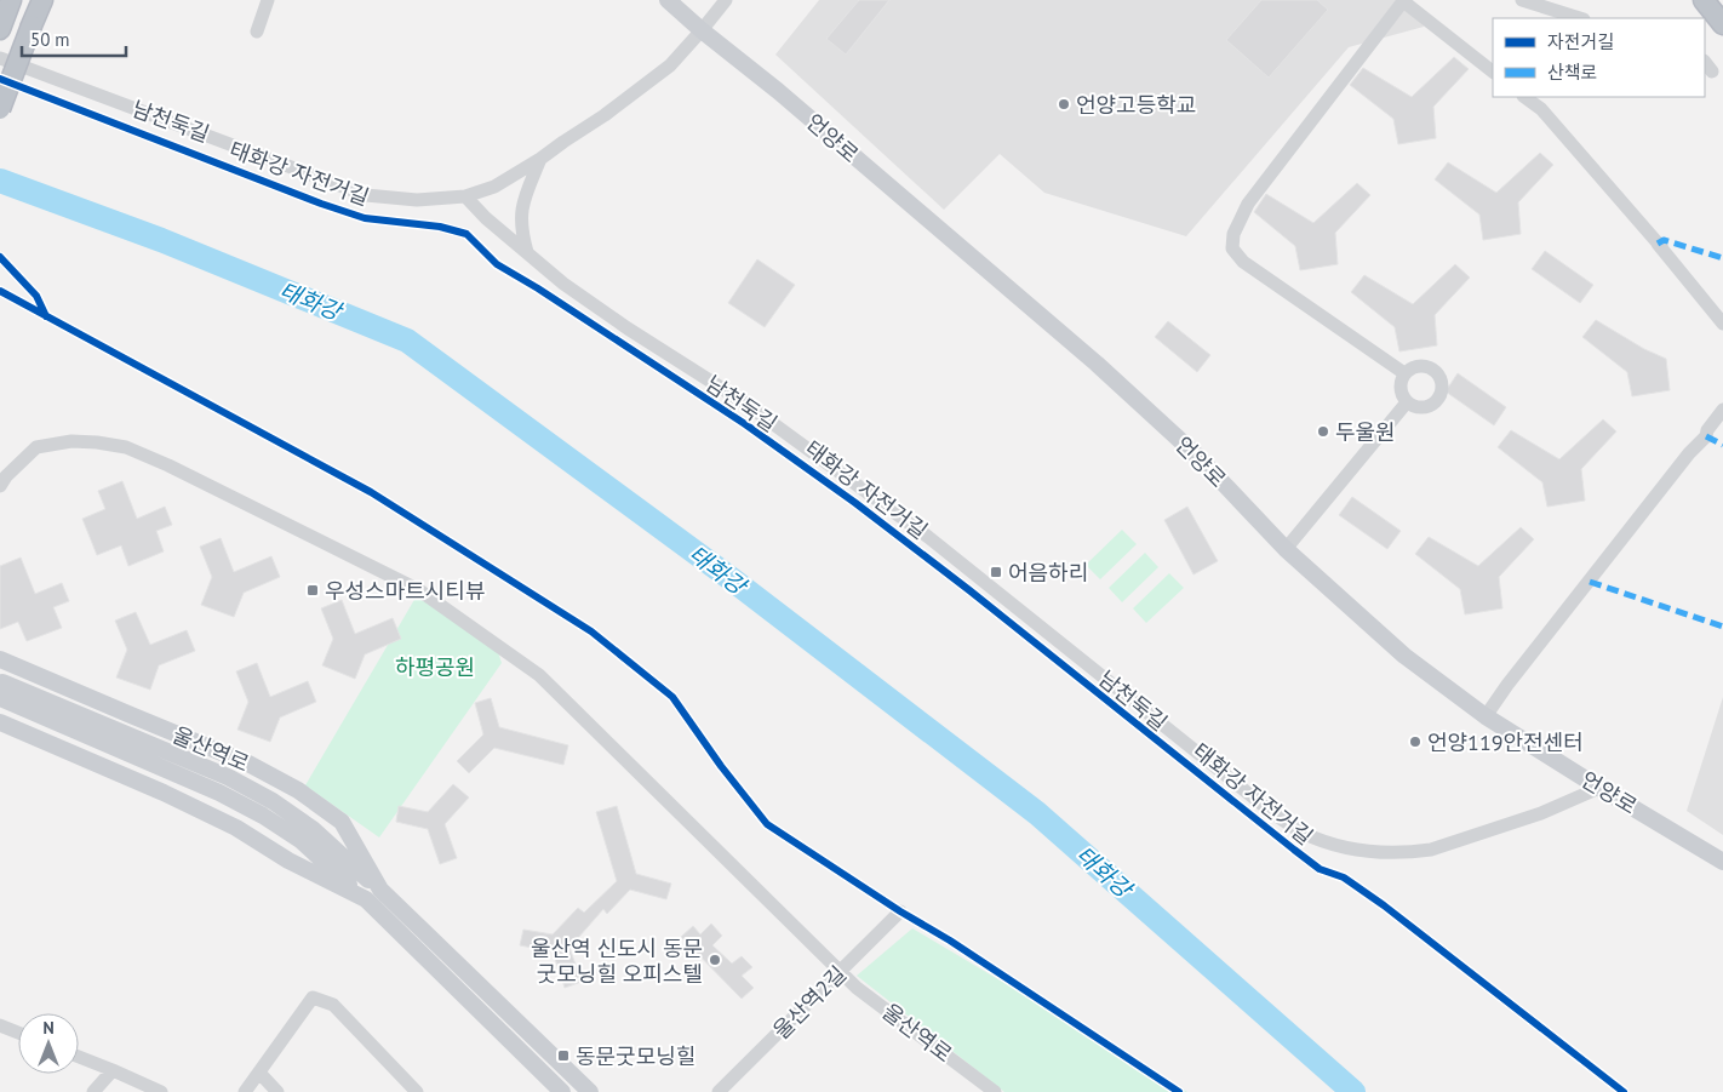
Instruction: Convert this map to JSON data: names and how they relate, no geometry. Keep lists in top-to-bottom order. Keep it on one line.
{"streets":{"main road":["언양로","울산역로"],"street":["남천둑길","울산역2길"],"cycle path":["태화강 자전거길"]},"crossings":[["남천둑길","언양로"],["울산역로","울산역2길"]],"water":["태화강"],"parks":["하평공원"],"places":{"other":["언양고등학교","두울원","언양119안전센터","울산역 신도시 동문 굿모닝힐 오피스텔"],"transit":["어음하리","우성스마트시티뷰","동문굿모닝힐"]},"legend":["자전거길","산책로"],"scale_bar":"50 m","north":"top"}
